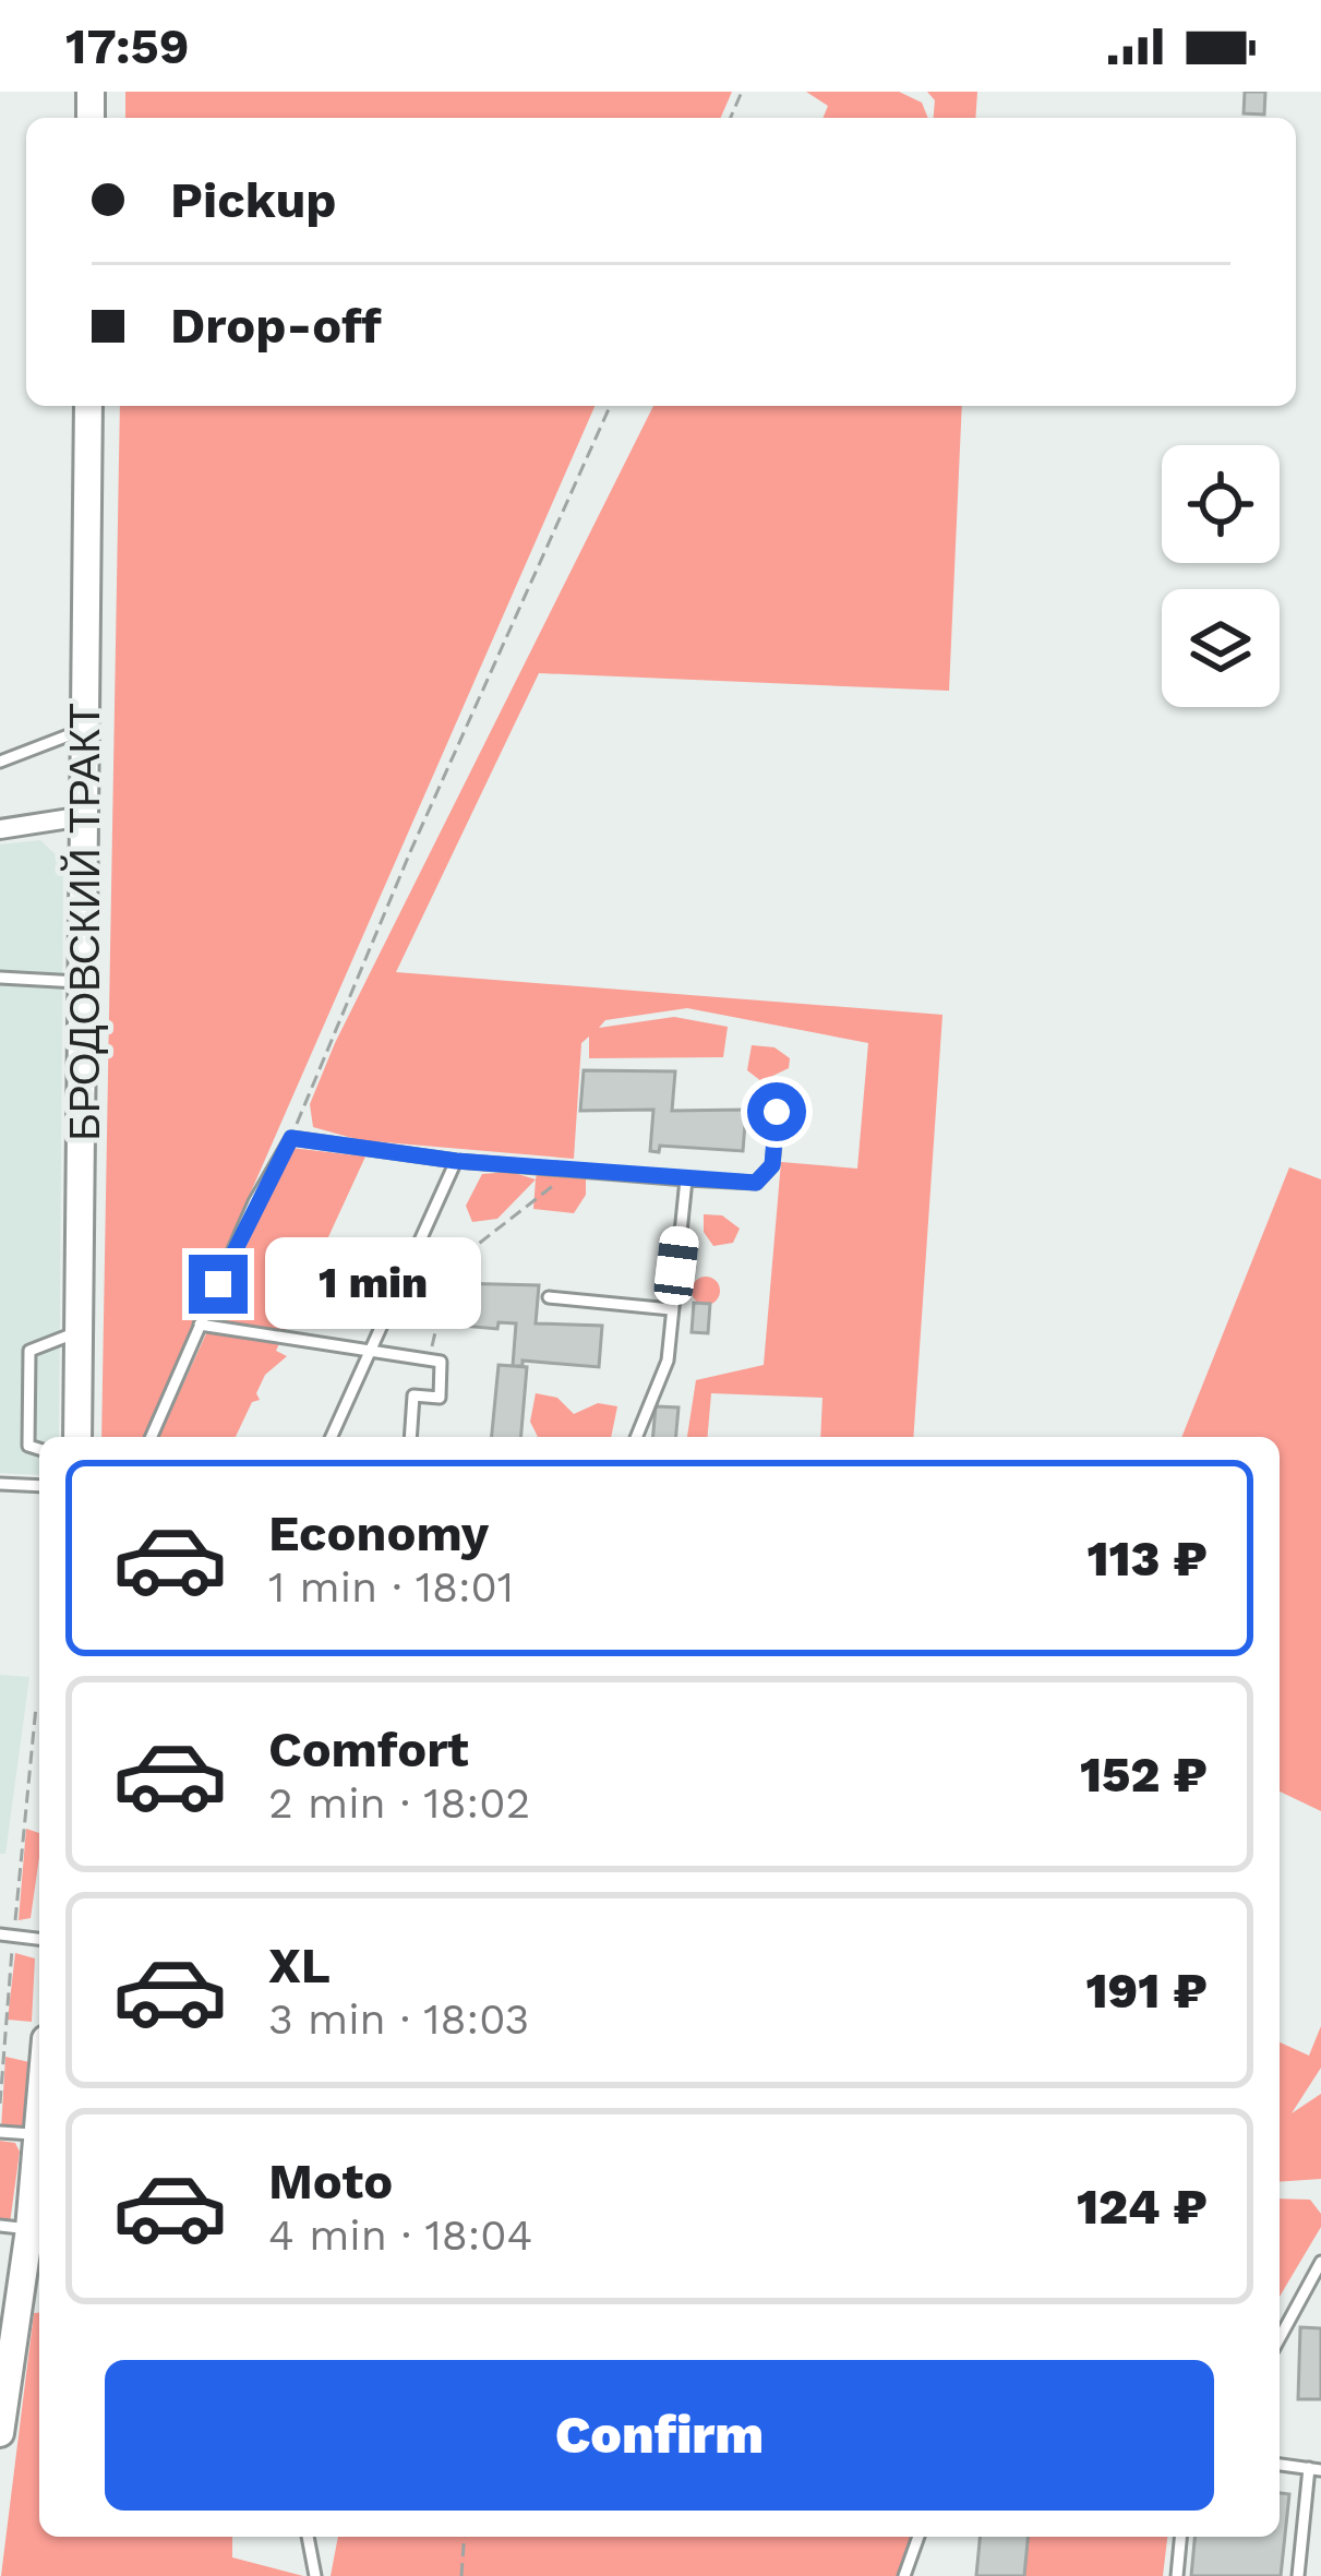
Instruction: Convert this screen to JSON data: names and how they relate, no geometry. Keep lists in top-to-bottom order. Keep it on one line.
{"streets":{"street":["БРОДОВСКИЙ ТРАКТ"]},"page":{"status":"17:59","banner":["Pickup","Drop-off"],"bubble":"1 min","list":[{"name":"Economy","note":"1 min · 18:01","value":"113 ₽"},{"name":"Comfort","note":"2 min · 18:02","value":"152 ₽"},{"name":"XL","note":"3 min · 18:03","value":"191 ₽"},{"name":"Moto","note":"4 min · 18:04","value":"124 ₽"}],"buttons":"Confirm"}}
